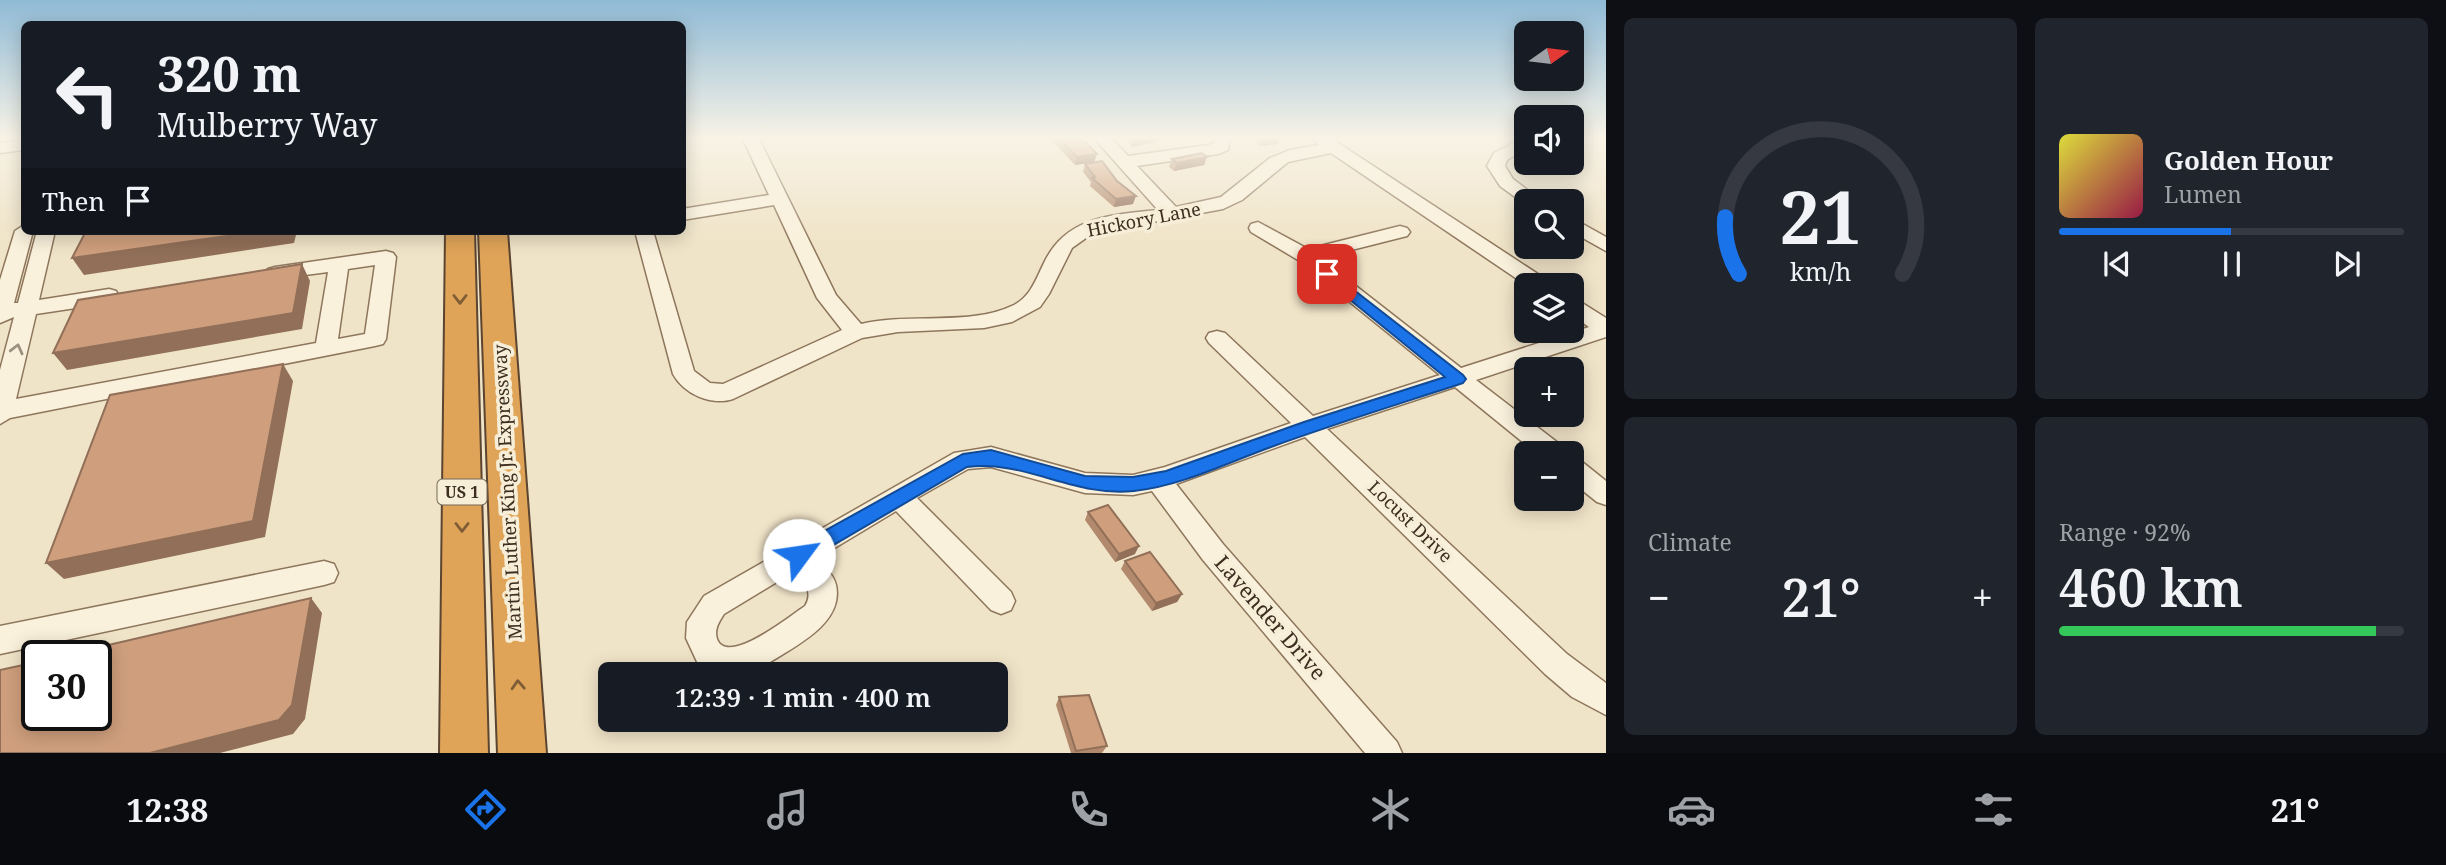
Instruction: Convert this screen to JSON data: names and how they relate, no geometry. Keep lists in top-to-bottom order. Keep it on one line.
{"streets":{"highway":["US 1","Martin Luther King Jr. Expressway"],"street":["Hickory Lane","Locust Drive","Lavender Drive"]},"north":"right","page":{"map_buttons":["+","−"],"turn":["320 m","Mulberry Way"],"song":["Golden Hour","Lumen"],"then":"Then","tile":["Climate",["Range · 92%","460 km"]],"heat":["−","21°","+"],"limit":"30","trip":"12:39 · 1 min · 400 m","tabs":["12:38","21°"],"gauge":["21","km/h"]}}
